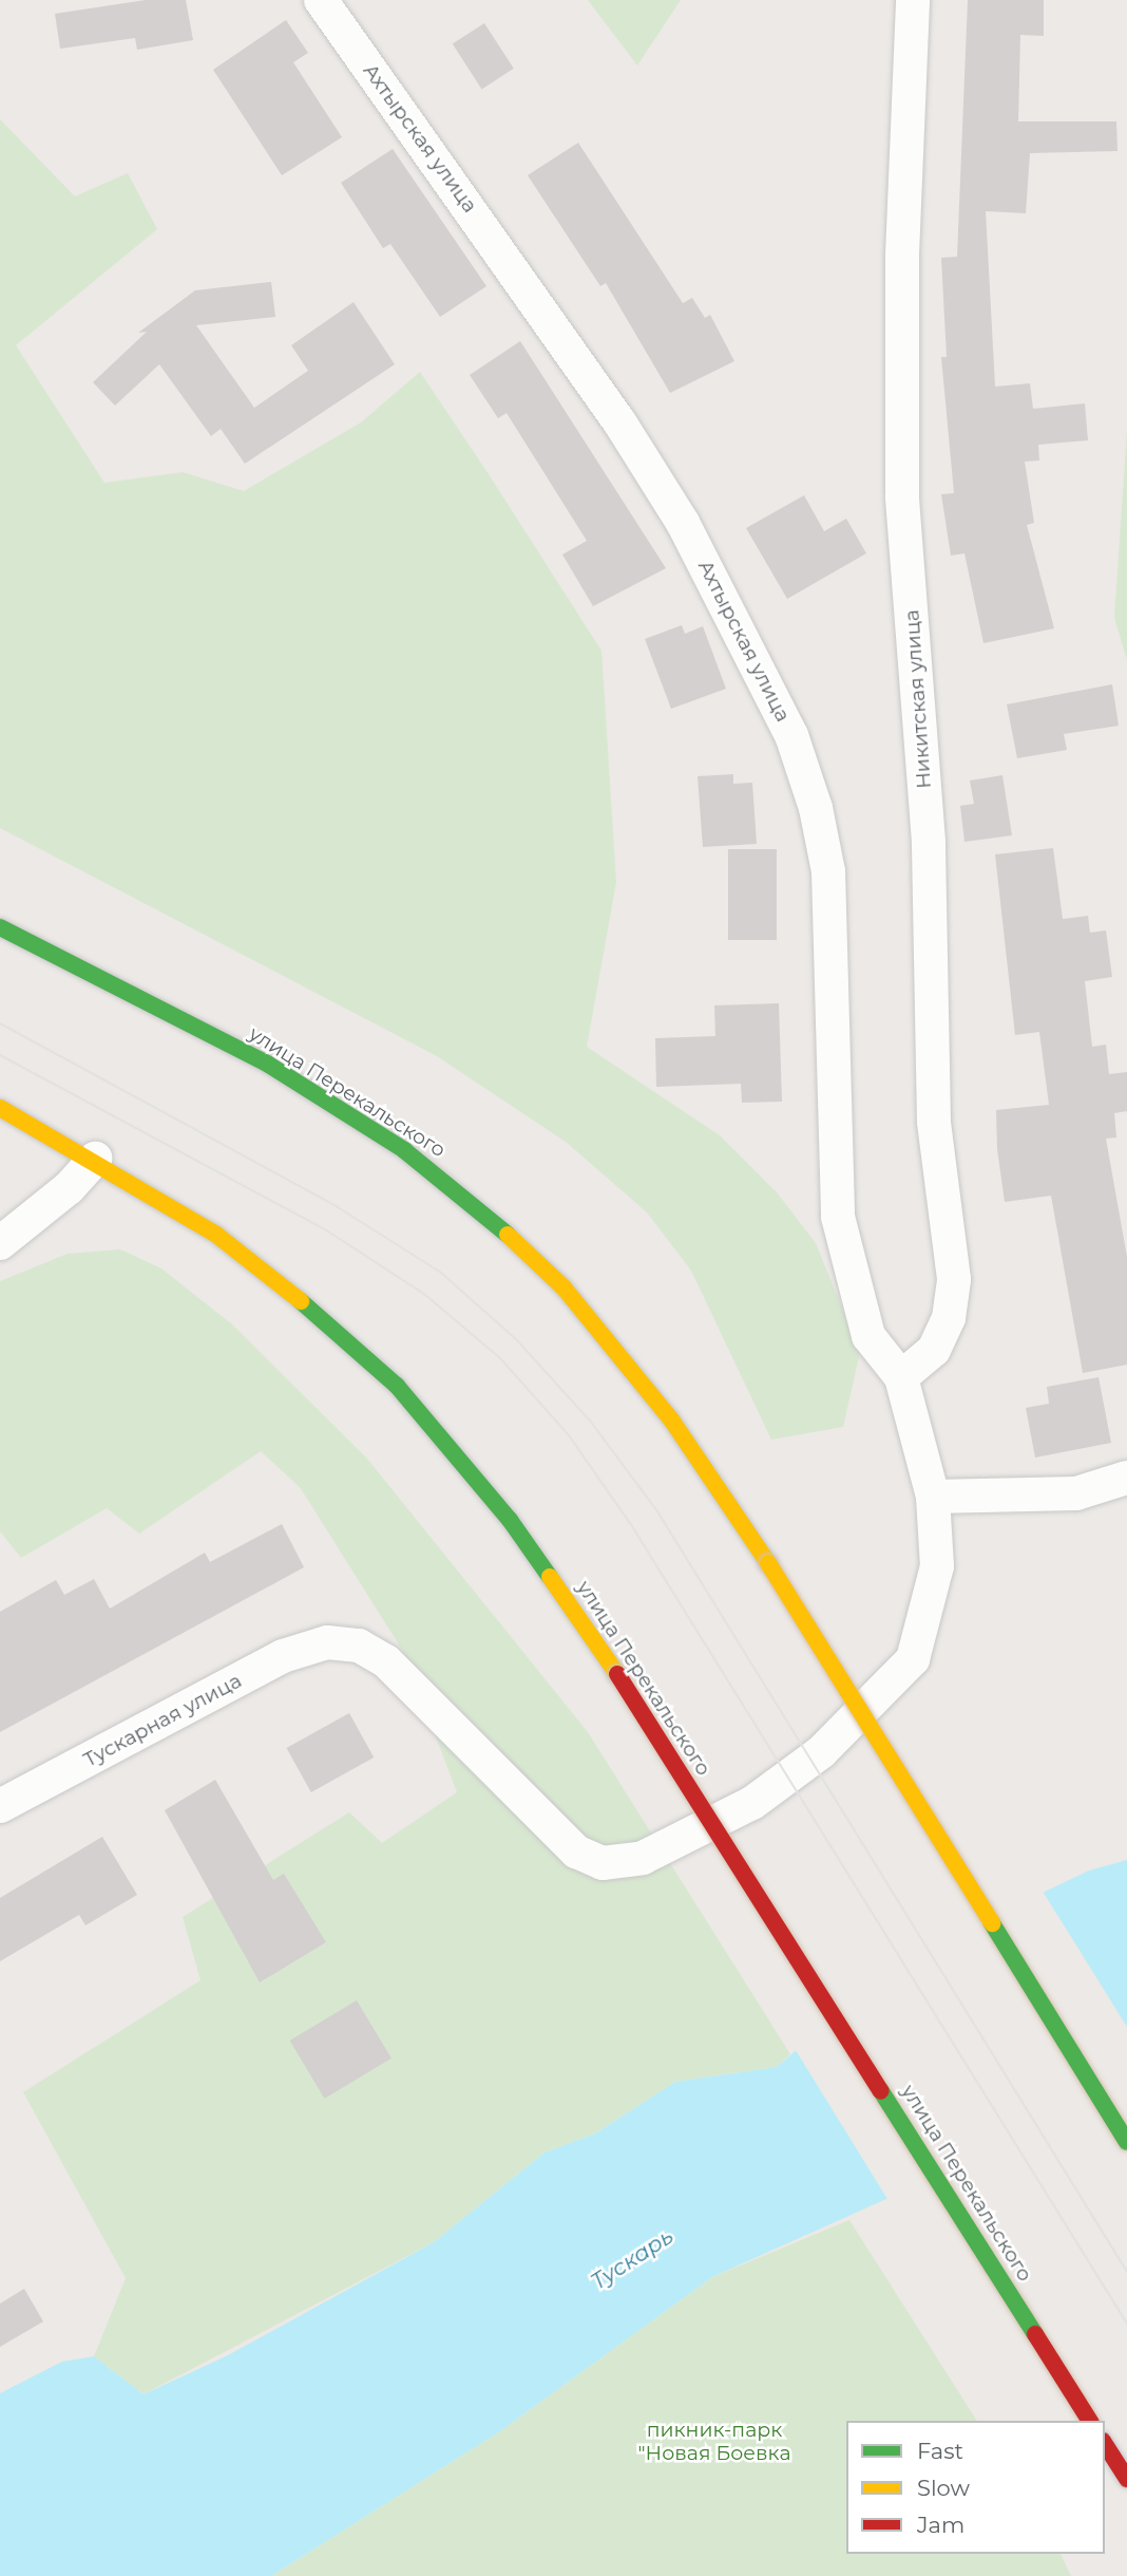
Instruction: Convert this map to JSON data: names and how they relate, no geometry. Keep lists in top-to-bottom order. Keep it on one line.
{"streets":{"main road":["улица Перекальского"],"street":["Ахтырская улица","Никитская улица","Тускарная улица"]},"crossings":[["Ахтырская улица","Никитская улица"]],"water":["Тускарь"],"parks":["пикник-парк \"Новая Боевка"],"legend":["Fast","Slow","Jam"]}
